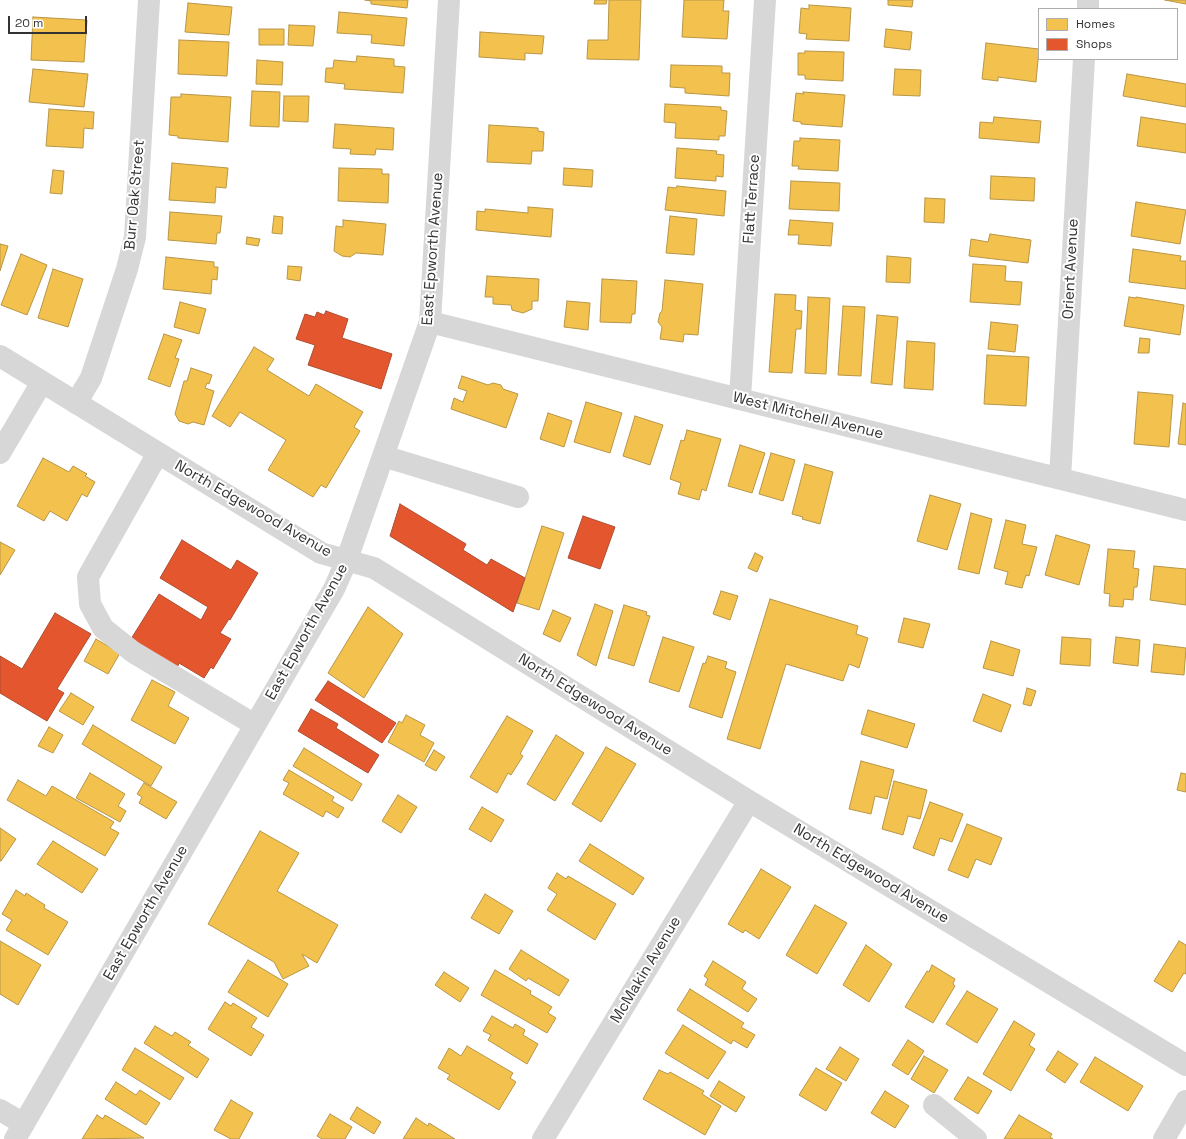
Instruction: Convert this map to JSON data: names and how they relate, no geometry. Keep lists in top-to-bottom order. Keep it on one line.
{"streets":{"street":["Burr Oak Street","Flatt Terrace","East Epworth Avenue","Orient Avenue","West Mitchell Avenue","North Edgewood Avenue","McMakin Avenue"]},"crossings":[["Burr Oak Street","North Edgewood Avenue"],["Flatt Terrace","West Mitchell Avenue"],["East Epworth Avenue","West Mitchell Avenue"],["East Epworth Avenue","North Edgewood Avenue"],["Orient Avenue","West Mitchell Avenue"],["North Edgewood Avenue","McMakin Avenue"]],"legend":["Homes","Shops"],"scale_bar":"20 m"}
